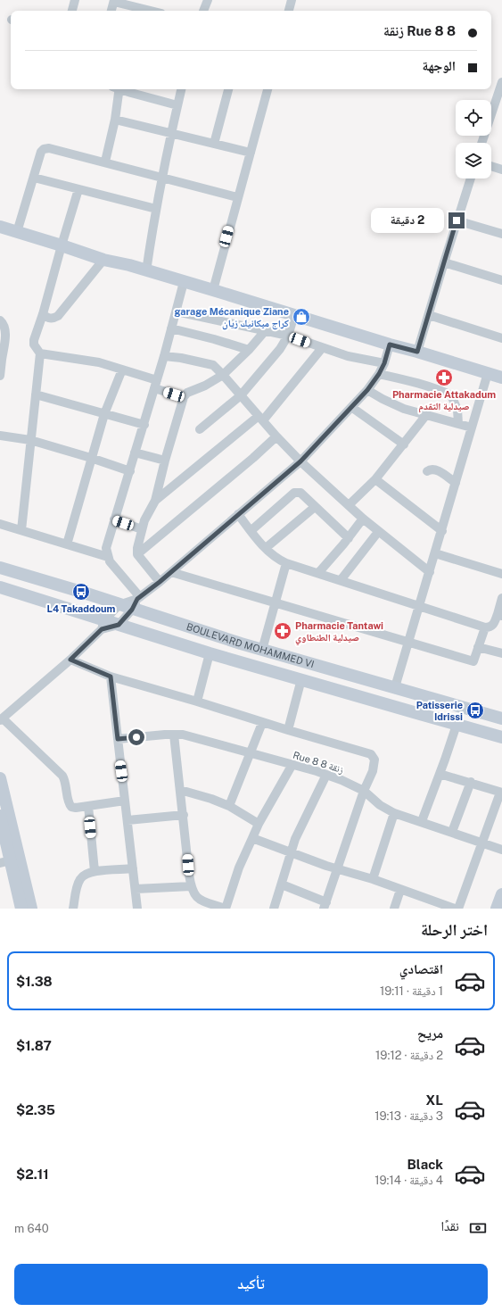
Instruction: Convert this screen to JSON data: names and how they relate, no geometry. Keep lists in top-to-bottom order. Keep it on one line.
{"streets":{"main road":["BOULEVARD MOHAMMED VI"],"street":["Rue 8 8 زنقة"]},"places":{"shop":["garage Mécanique Ziane كراج ميكانيك زيان"],"pharmacy":["Pharmacie Attakadum صيدلية التقدم","Pharmacie Tantawi صيدلية الطنطاوي"],"bus stop":["L4 Takaddoum","Patisserie Idrissi"]},"page":{"banner":["Rue 8 8 زنقة","الوجهة"],"bubble":"2 دقيقة","heading":"اختر الرحلة","list":[{"name":"اقتصادي","note":"1 دقيقة · 19:11","value":"$1.38"},{"name":"مريح","note":"2 دقيقة · 19:12","value":"$1.87"},{"name":"XL","note":"3 دقيقة · 19:13","value":"$2.35"},{"name":"Black","note":"4 دقيقة · 19:14","value":"$2.11"}],"pay":["نقدًا","640 m"],"buttons":"تأكيد"}}
